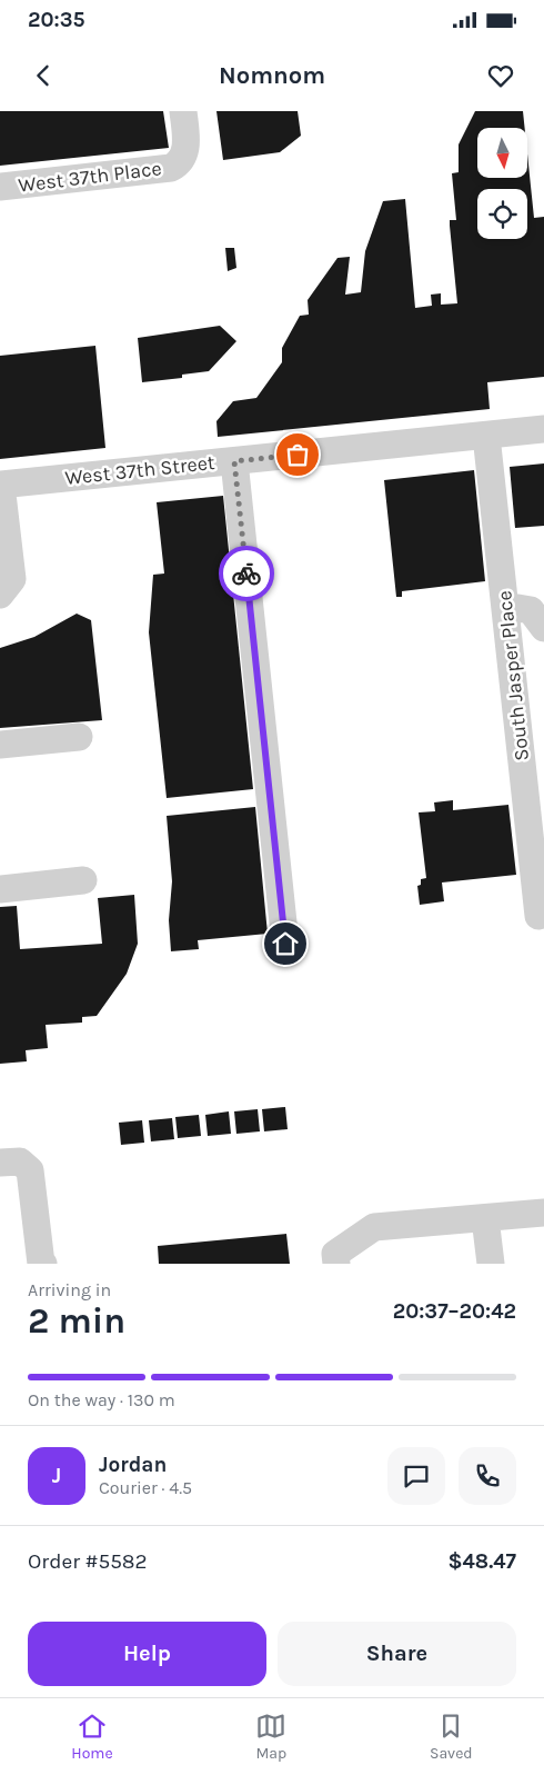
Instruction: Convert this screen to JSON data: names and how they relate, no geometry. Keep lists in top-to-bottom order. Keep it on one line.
{"streets":{"street":["West 37th Place","West 37th Street","South Jasper Place"]},"crossings":[["West 37th Street","South Jasper Place"]],"north":"bottom","page":{"status":"20:35","header":"Nomnom","heading":["2 min","Arriving in","20:37–20:42"],"panel":["Jordan","Courier · 4.5","Order #5582","$48.47"],"bar":"On the way · 130 m","round":"J","buttons":["Help","Share"],"tabs":["Home","Map","Saved"]}}
